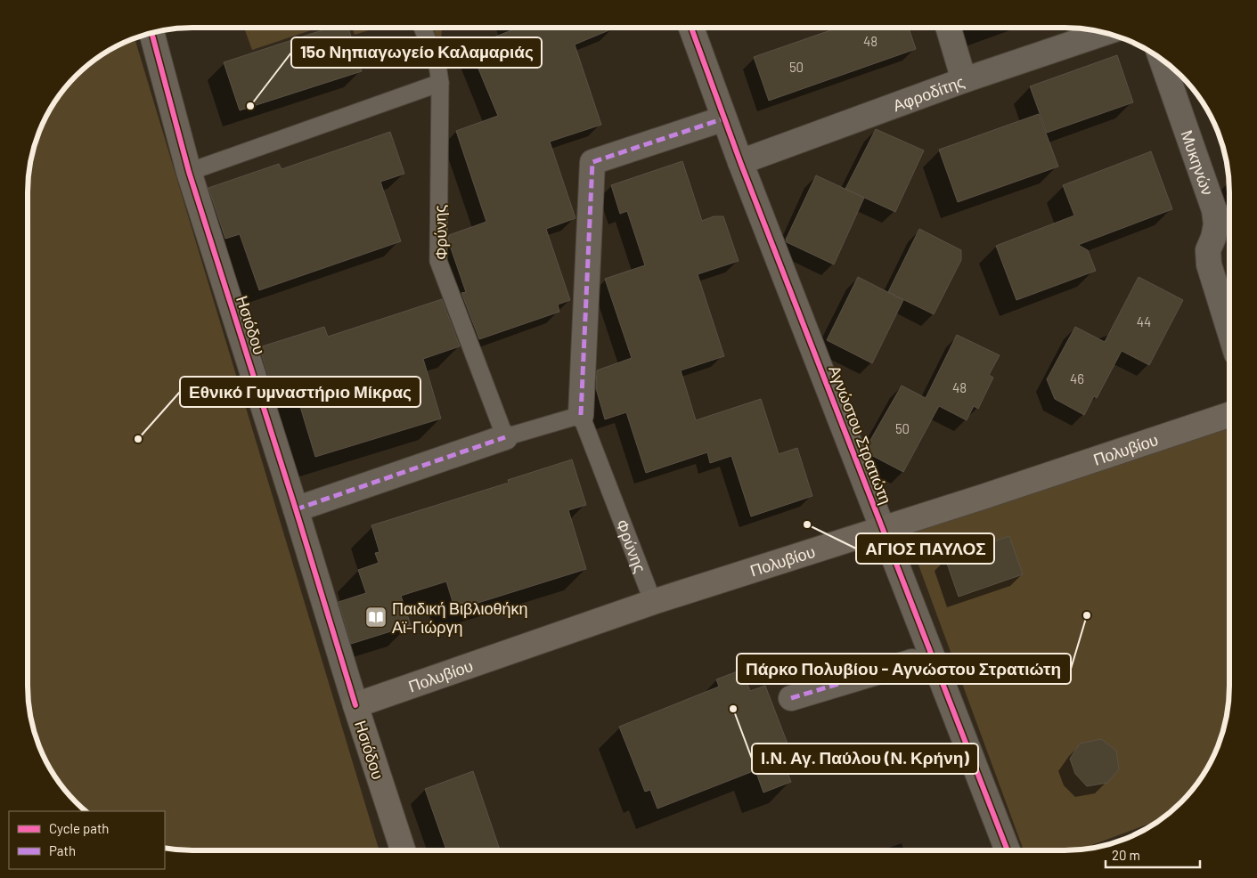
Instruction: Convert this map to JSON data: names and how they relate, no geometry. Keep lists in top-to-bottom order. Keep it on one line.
{"streets":{"main road":["Ησιόδου","Πολυβίου"],"street":["Αφροδίτης","Μυκηνών","Αγνώστου Στρατιώτη"],"lane":["Φρύνης"]},"crossings":[["Αφροδίτης","Αγνώστου Στρατιώτη"],["Φρύνης","Πολυβίου"],["Ησιόδου","Πολυβίου"],["Αγνώστου Στρατιώτη","Πολυβίου"]],"places":{"other":["15ο Νηπιαγωγείο Καλαμαριάς","Εθνικό Γυμναστήριο Μίκρας","ΑΓΙΟΣ ΠΑΥΛΟΣ","Πάρκο Πολυβίου - Αγνώστου Στρατιώτη","Ι.Ν. Αγ. Παύλου (Ν. Κρήνη)"],"library":["Παιδική Βιβλιοθήκη Αϊ-Γιώργη"]},"house_numbers":["48","50","44","46","48","50"],"legend":["Cycle path","Path"],"scale_bar":"20 m"}
